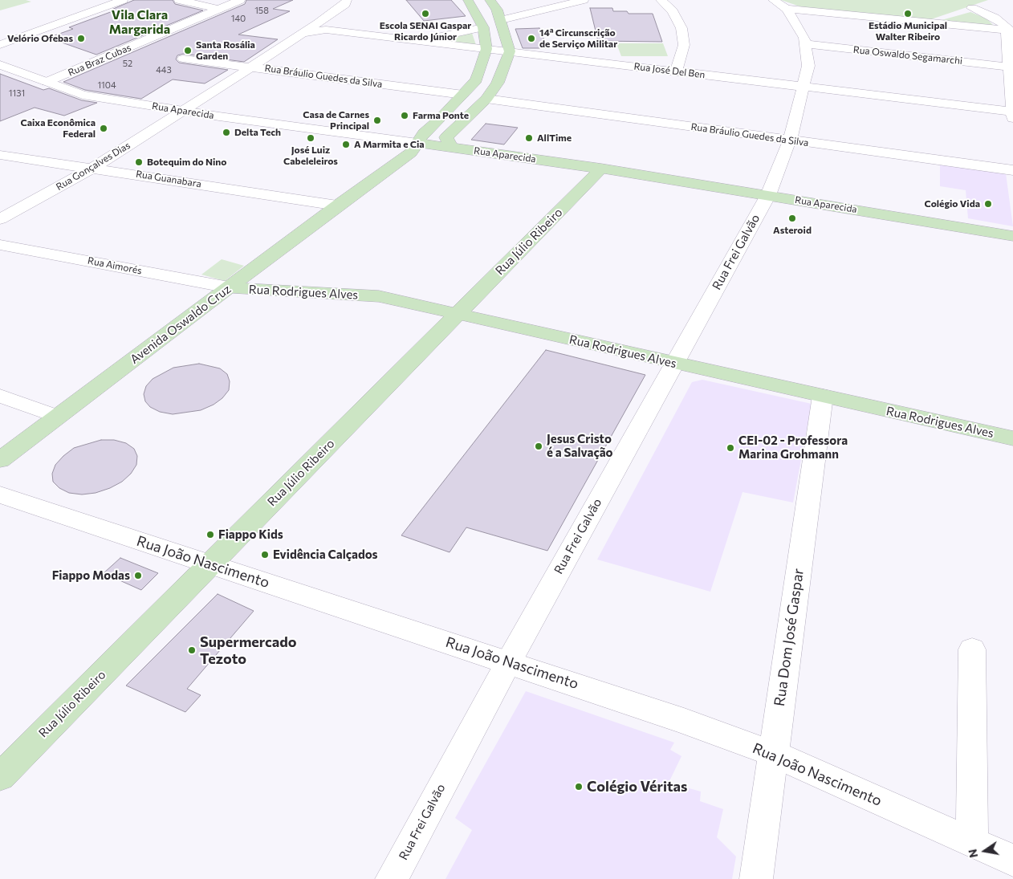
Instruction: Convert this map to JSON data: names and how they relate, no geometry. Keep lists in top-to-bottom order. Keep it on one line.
{"streets":{"main road":["Rua Aparecida","Rua Júlio Ribeiro","Rua Rodrigues Alves","Avenida Oswaldo Cruz"],"street":["Rua Oswaldo Segamarchi","Rua Braz Cubas","Rua José Del Ben","Rua Bráulio Guedes da Silva","Rua Gonçalves Dias","Rua Guanabara","Rua Frei Galvão","Rua Aimorés","Rua João Nascimento","Rua Dom José Gaspar"]},"crossings":[["Rua Oswaldo Segamarchi","Rua Frei Galvão"],["Rua Braz Cubas","Rua Aparecida"],["Rua José Del Ben","Rua Gonçalves Dias"],["Rua José Del Ben","Rua Frei Galvão"],["Rua José Del Ben","Avenida Oswaldo Cruz"],["Rua Bráulio Guedes da Silva","Rua Gonçalves Dias"],["Rua Bráulio Guedes da Silva","Rua Frei Galvão"],["Rua Bráulio Guedes da Silva","Avenida Oswaldo Cruz"],["Rua Aparecida","Rua Gonçalves Dias"],["Rua Aparecida","Rua Júlio Ribeiro"],["Rua Aparecida","Rua Frei Galvão"],["Rua Aparecida","Avenida Oswaldo Cruz"],["Rua Gonçalves Dias","Rua Guanabara"],["Rua Guanabara","Avenida Oswaldo Cruz"],["Rua Júlio Ribeiro","Rua Rodrigues Alves"],["Rua Júlio Ribeiro","Rua João Nascimento"],["Rua Frei Galvão","Rua Rodrigues Alves"],["Rua Frei Galvão","Rua João Nascimento"],["Rua Aimorés","Rua Rodrigues Alves"],["Rua Aimorés","Avenida Oswaldo Cruz"],["Rua Rodrigues Alves","Avenida Oswaldo Cruz"],["Rua Rodrigues Alves","Rua Dom José Gaspar"],["Rua João Nascimento","Rua Dom José Gaspar"]],"districts":["Vila Clara Margarida"],"places":["Escola SENAI Gaspar Ricardo Júnior","Estádio Municipal Walter Ribeiro","Velório Ofebas","14ª Circunscrição de Serviço Militar","Santa Rosália Garden","Farma Ponte","Casa de Carnes Principal","Caixa Econômica Federal","Delta Tech","José Luiz Cabeleleiros","AllTime","A Marmita e Cia","Botequim do Nino","Colégio Vida","Asteroid","Jesus Cristo é a Salvação","CEI-02 - Professora Marina Grohmann","Fiappo Kids","Evidência Calçados","Fiappo Modas","Supermercado Tezoto","Colégio Véritas"],"house_numbers":["158","140","52","443","1104","1131"],"north":"left"}
